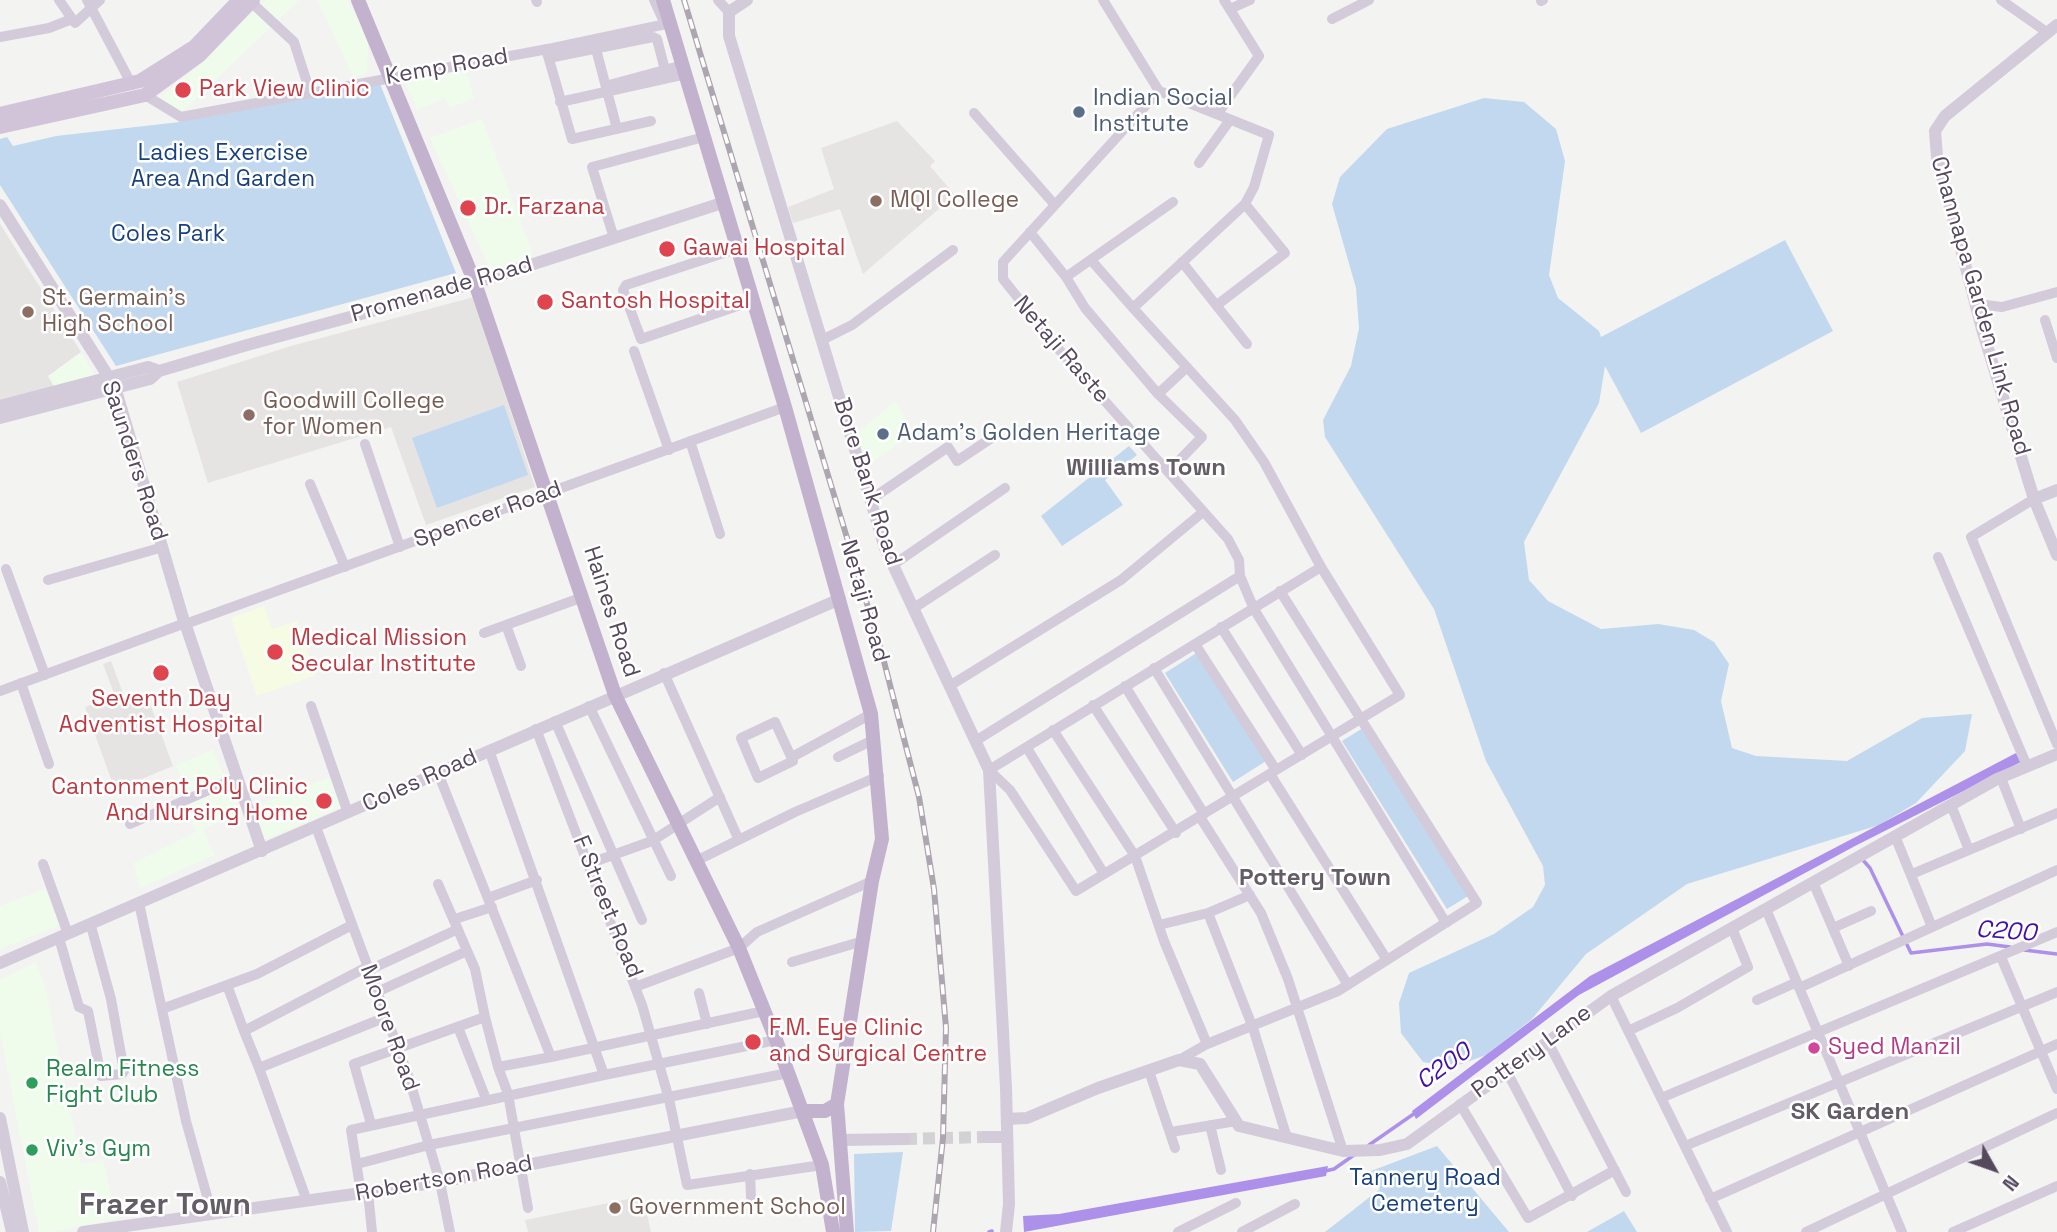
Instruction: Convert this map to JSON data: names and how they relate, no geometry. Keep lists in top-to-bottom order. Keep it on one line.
{"streets":{"main road":["Netaji Road","Haines Road"],"street":["Kemp Road","Promenade Road","Channapa Garden Link Road","Netaji Raste","Saunders Road","Bore Bank Road","Spencer Road","Coles Road","F Street Road","Moore Road","Pottery Lane","Robertson Road"]},"crossings":[["Kemp Road","Netaji Road"],["Kemp Road","Haines Road"],["Promenade Road","Saunders Road"],["Promenade Road","Netaji Road"],["Promenade Road","Haines Road"],["Saunders Road","Spencer Road"],["Saunders Road","Coles Road"],["Spencer Road","Netaji Road"],["Spencer Road","Haines Road"],["Netaji Road","Coles Road"],["Netaji Road","F Street Road"],["Haines Road","Coles Road"],["Haines Road","F Street Road"],["Haines Road","Robertson Road"],["Coles Road","F Street Road"],["Coles Road","Moore Road"],["Moore Road","Robertson Road"]],"districts":["Williams Town","Pottery Town","SK Garden","Frazer Town"],"water":["C200"],"parks":["Ladies Exercise Area And Garden","Coles Park","Tannery Road Cemetery"],"places":["Park View Clinic","Indian Social Institute","MQI College","Dr. Farzana","Gawai Hospital","Santosh Hospital","St. Germain's High School","Goodwill College for Women","Adam's Golden Heritage","Medical Mission Secular Institute","Seventh Day Adventist Hospital","Cantonment Poly Clinic And Nursing Home","F.M. Eye Clinic and Surgical Centre","Syed Manzil","Realm Fitness Fight Club","Viv's Gym","Government School"],"north":"bottom right"}
